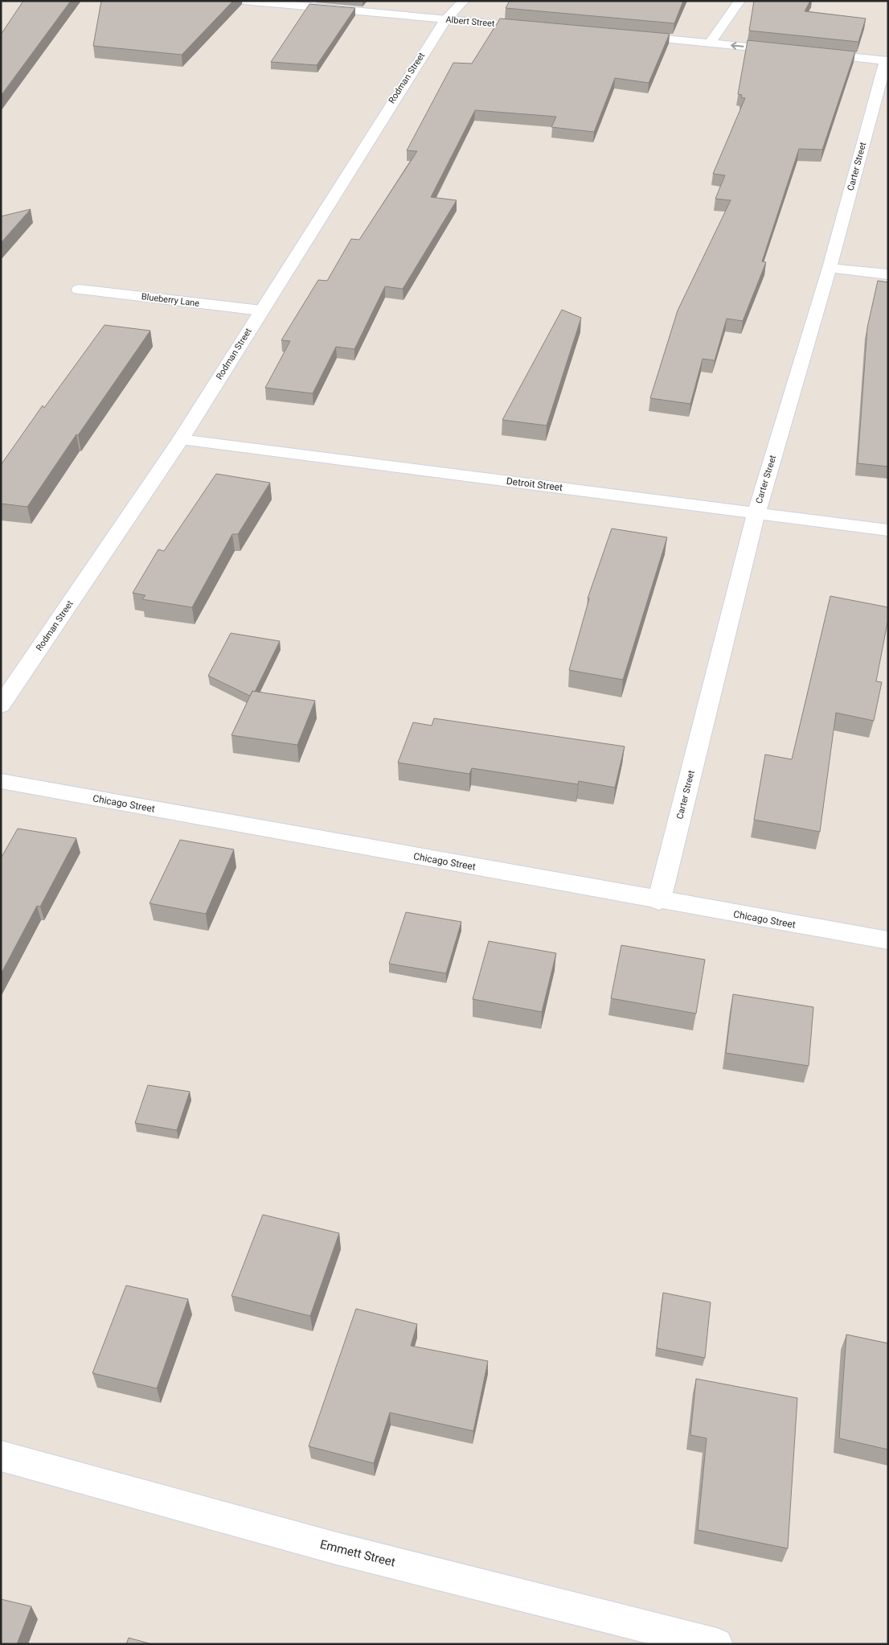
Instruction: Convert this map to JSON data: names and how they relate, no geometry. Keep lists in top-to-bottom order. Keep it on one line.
{"streets":{"street":["Albert Street","Rodman Street","Carter Street","Blueberry Lane","Detroit Street","Chicago Street","Emmett Street"]},"crossings":[["Albert Street","Rodman Street"],["Rodman Street","Blueberry Lane"],["Rodman Street","Detroit Street"],["Carter Street","Detroit Street"],["Carter Street","Chicago Street"]]}
